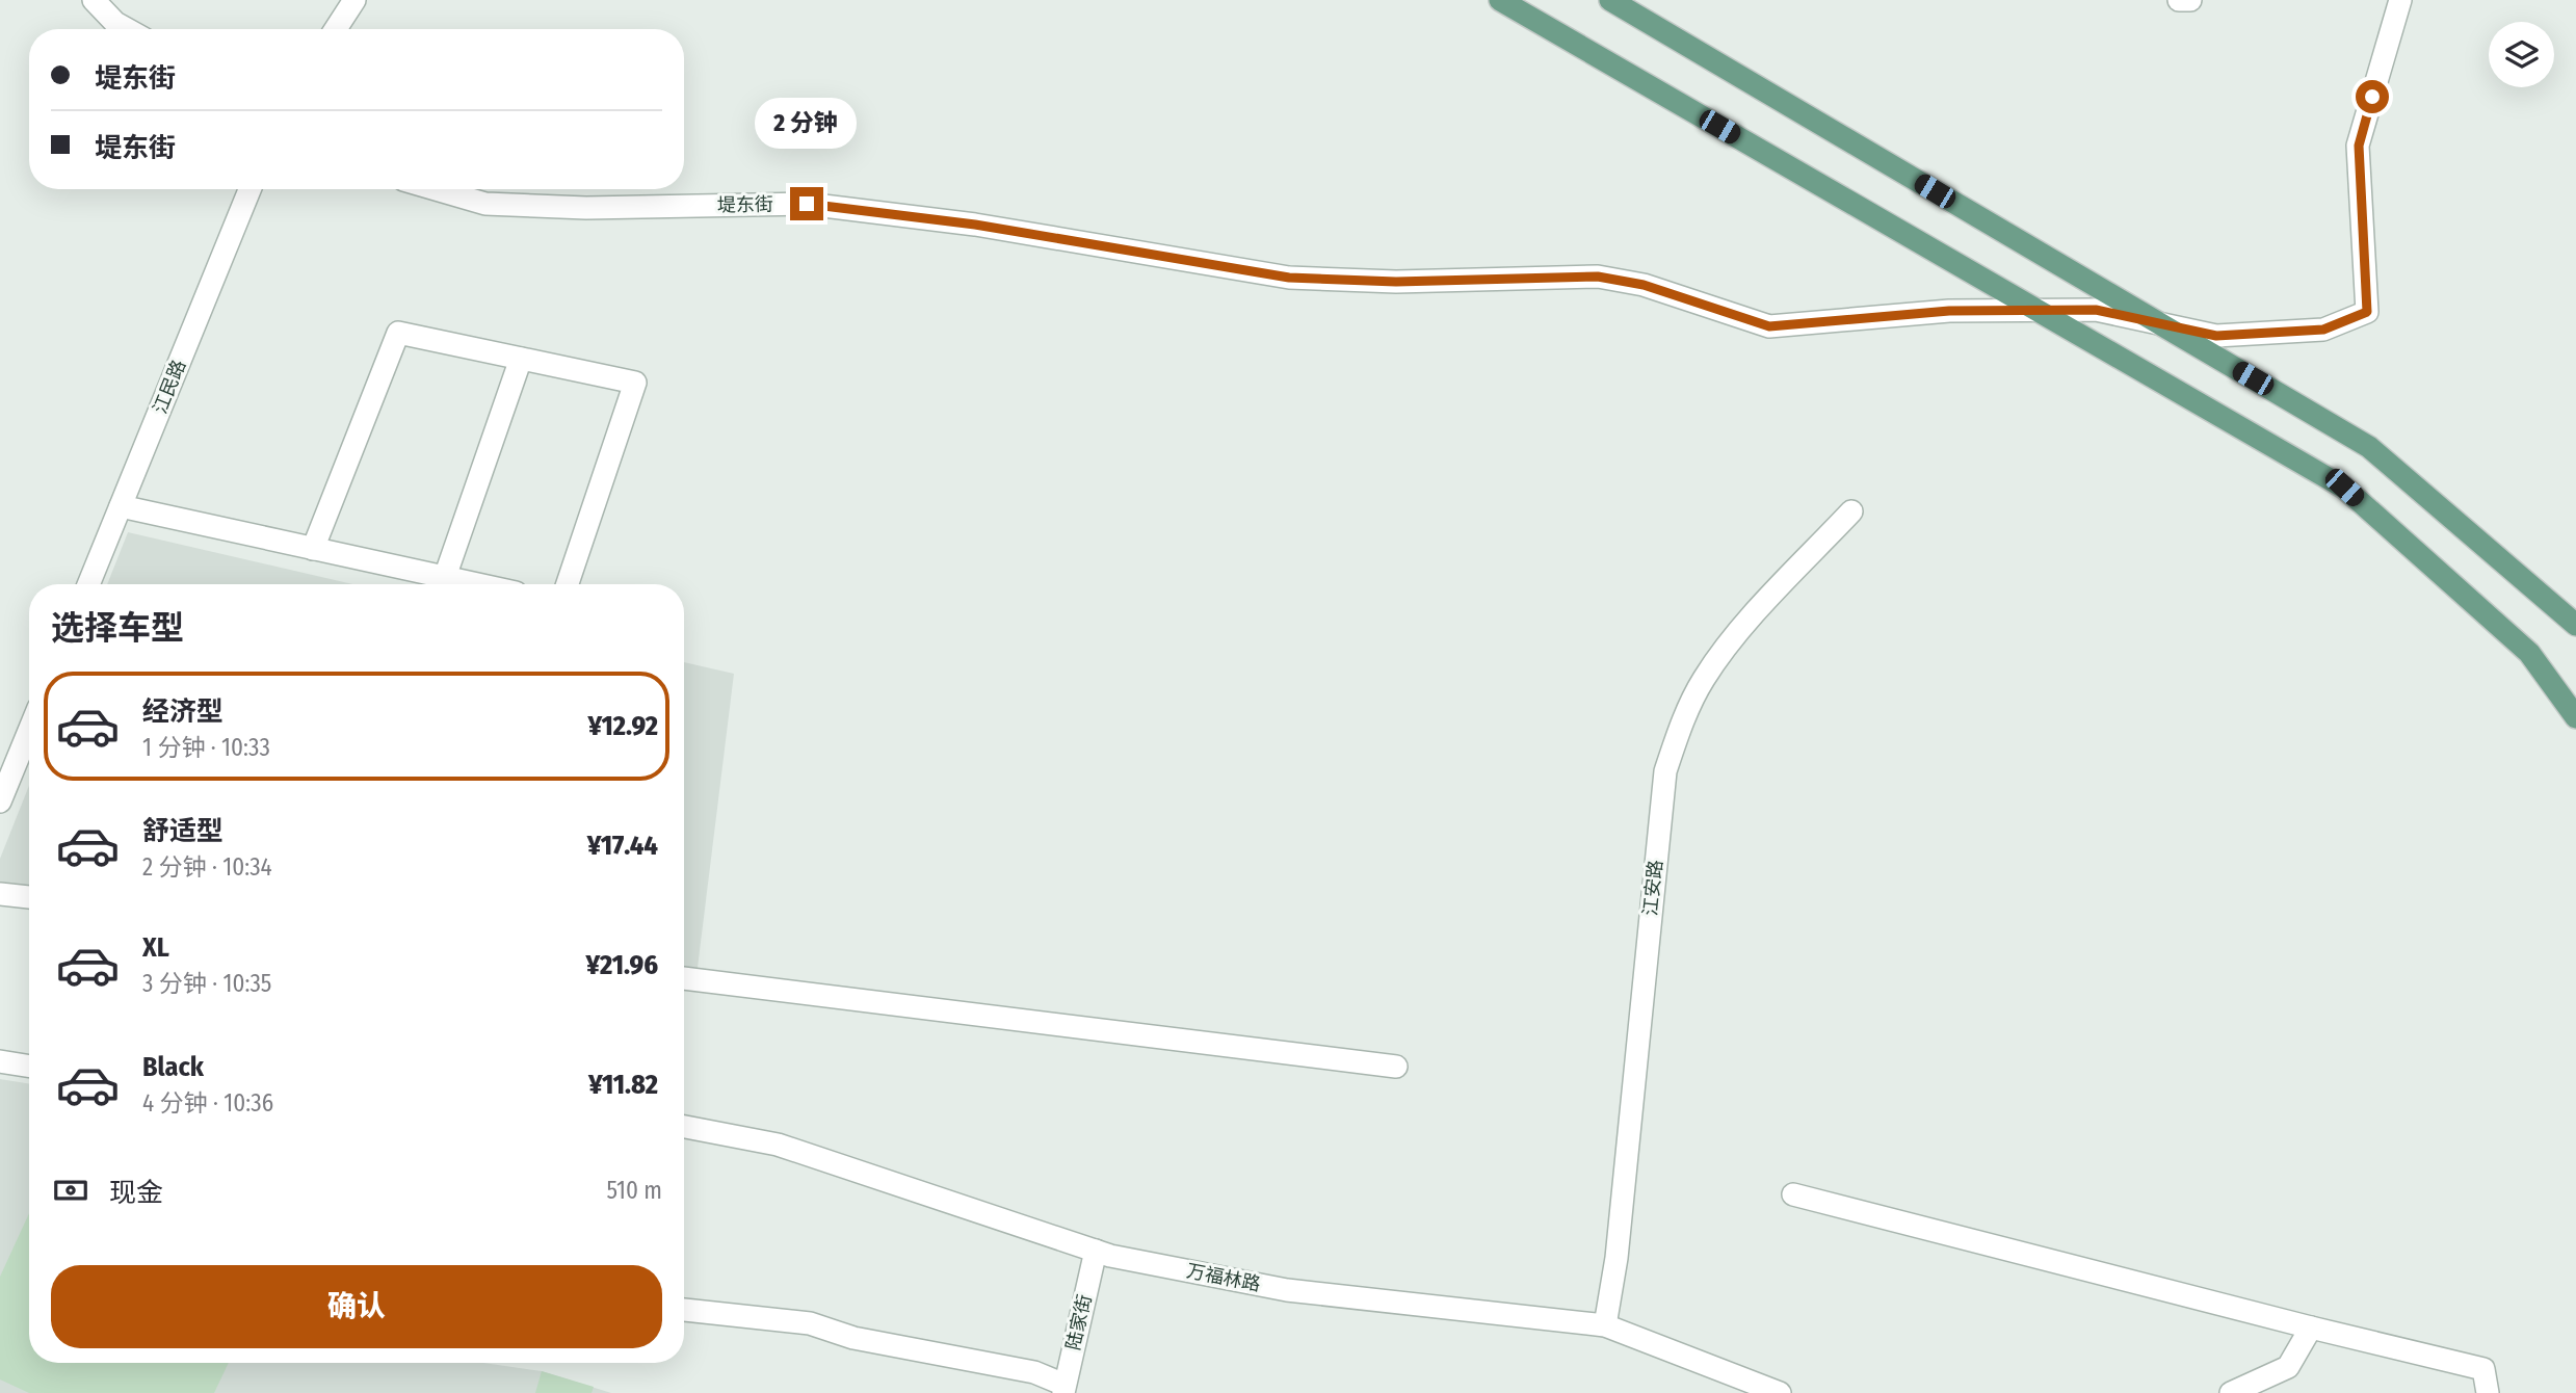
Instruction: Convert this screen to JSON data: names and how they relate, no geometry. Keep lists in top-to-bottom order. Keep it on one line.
{"streets":{"street":["堤东街","江民路","江安路","万福林路","陆家街"]},"crossings":[["江安路","万福林路"],["万福林路","陆家街"]],"page":{"banner":["堤东街","堤东街"],"bubble":"2 分钟","heading":"选择车型","list":[{"name":"经济型","note":"1 分钟 · 10:33","value":"¥12.92"},{"name":"舒适型","note":"2 分钟 · 10:34","value":"¥17.44"},{"name":"XL","note":"3 分钟 · 10:35","value":"¥21.96"},{"name":"Black","note":"4 分钟 · 10:36","value":"¥11.82"}],"pay":["现金","510 m"],"buttons":"确认"}}
